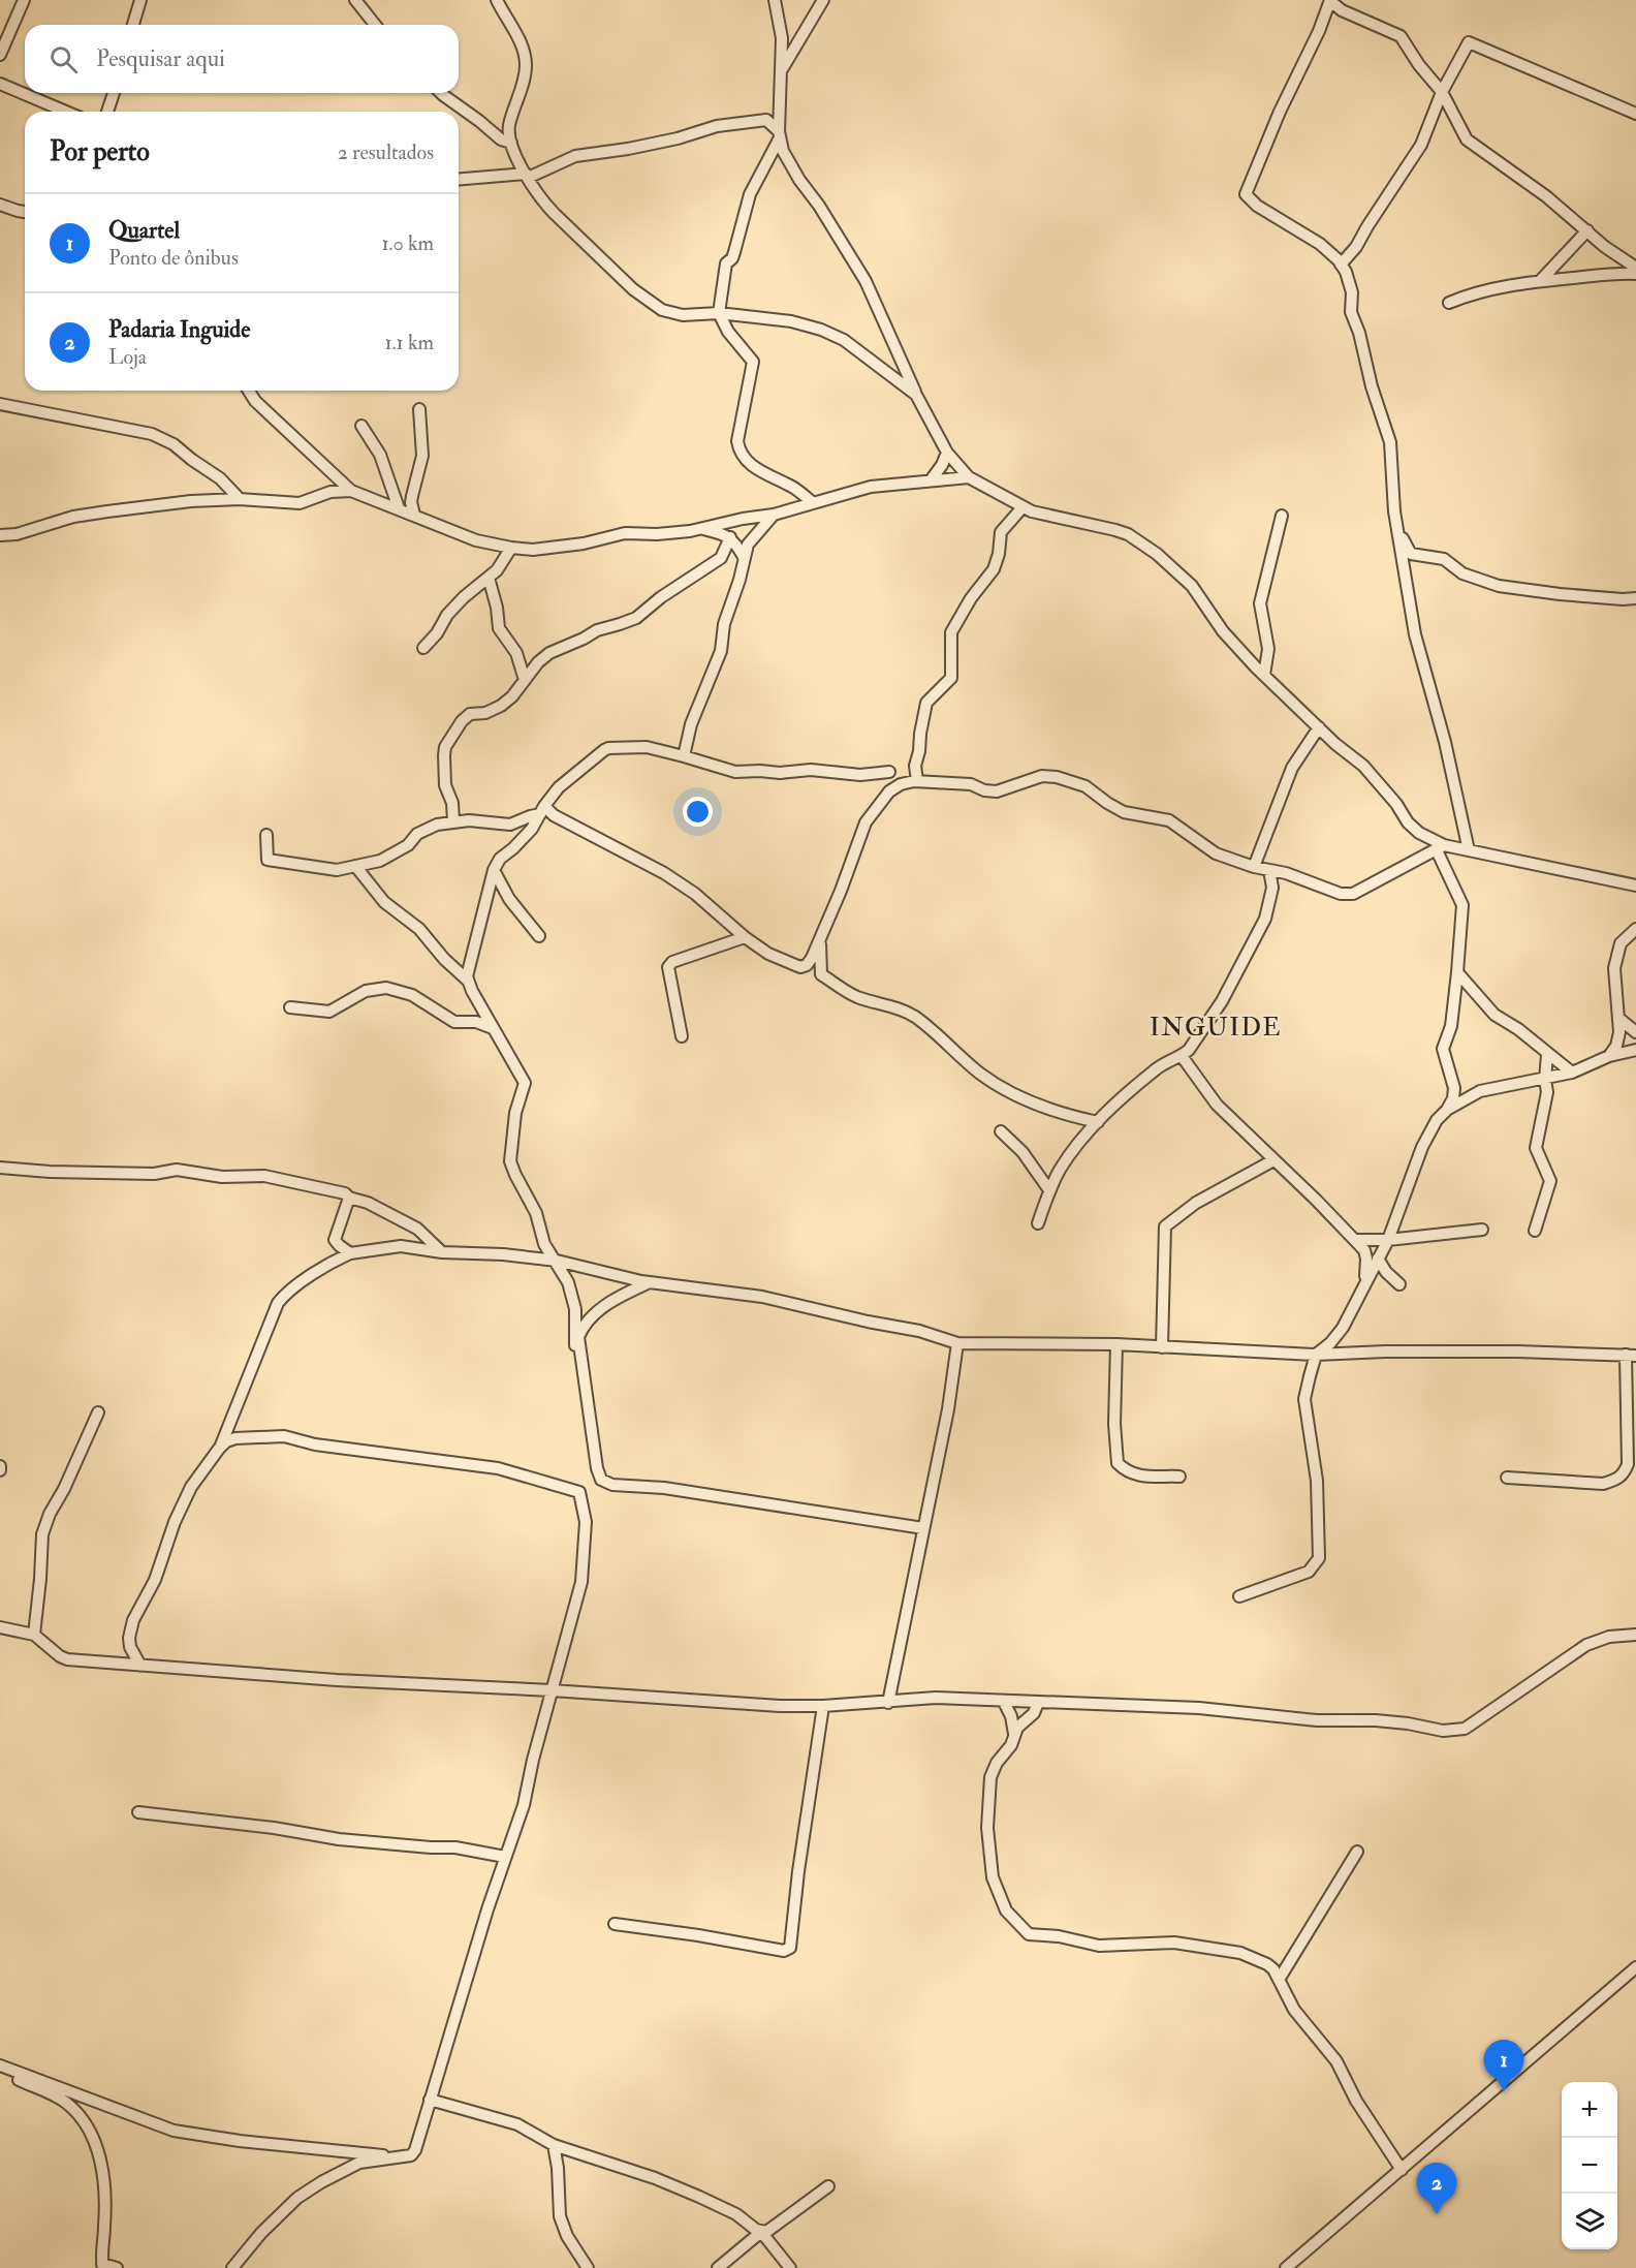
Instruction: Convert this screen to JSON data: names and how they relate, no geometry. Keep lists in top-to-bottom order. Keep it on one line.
{"districts":["INGUIDE"],"page":{"search":"Pesquisar aqui","heading":["Por perto","2 resultados"],"list":[{"mark":"1","name":"Quartel","note":"Ponto de ônibus","value":"1.0 km"},{"mark":"2","name":"Padaria Inguide","note":"Loja","value":"1.1 km"}],"pins":["1","2"],"map_buttons":["+","−"]}}
